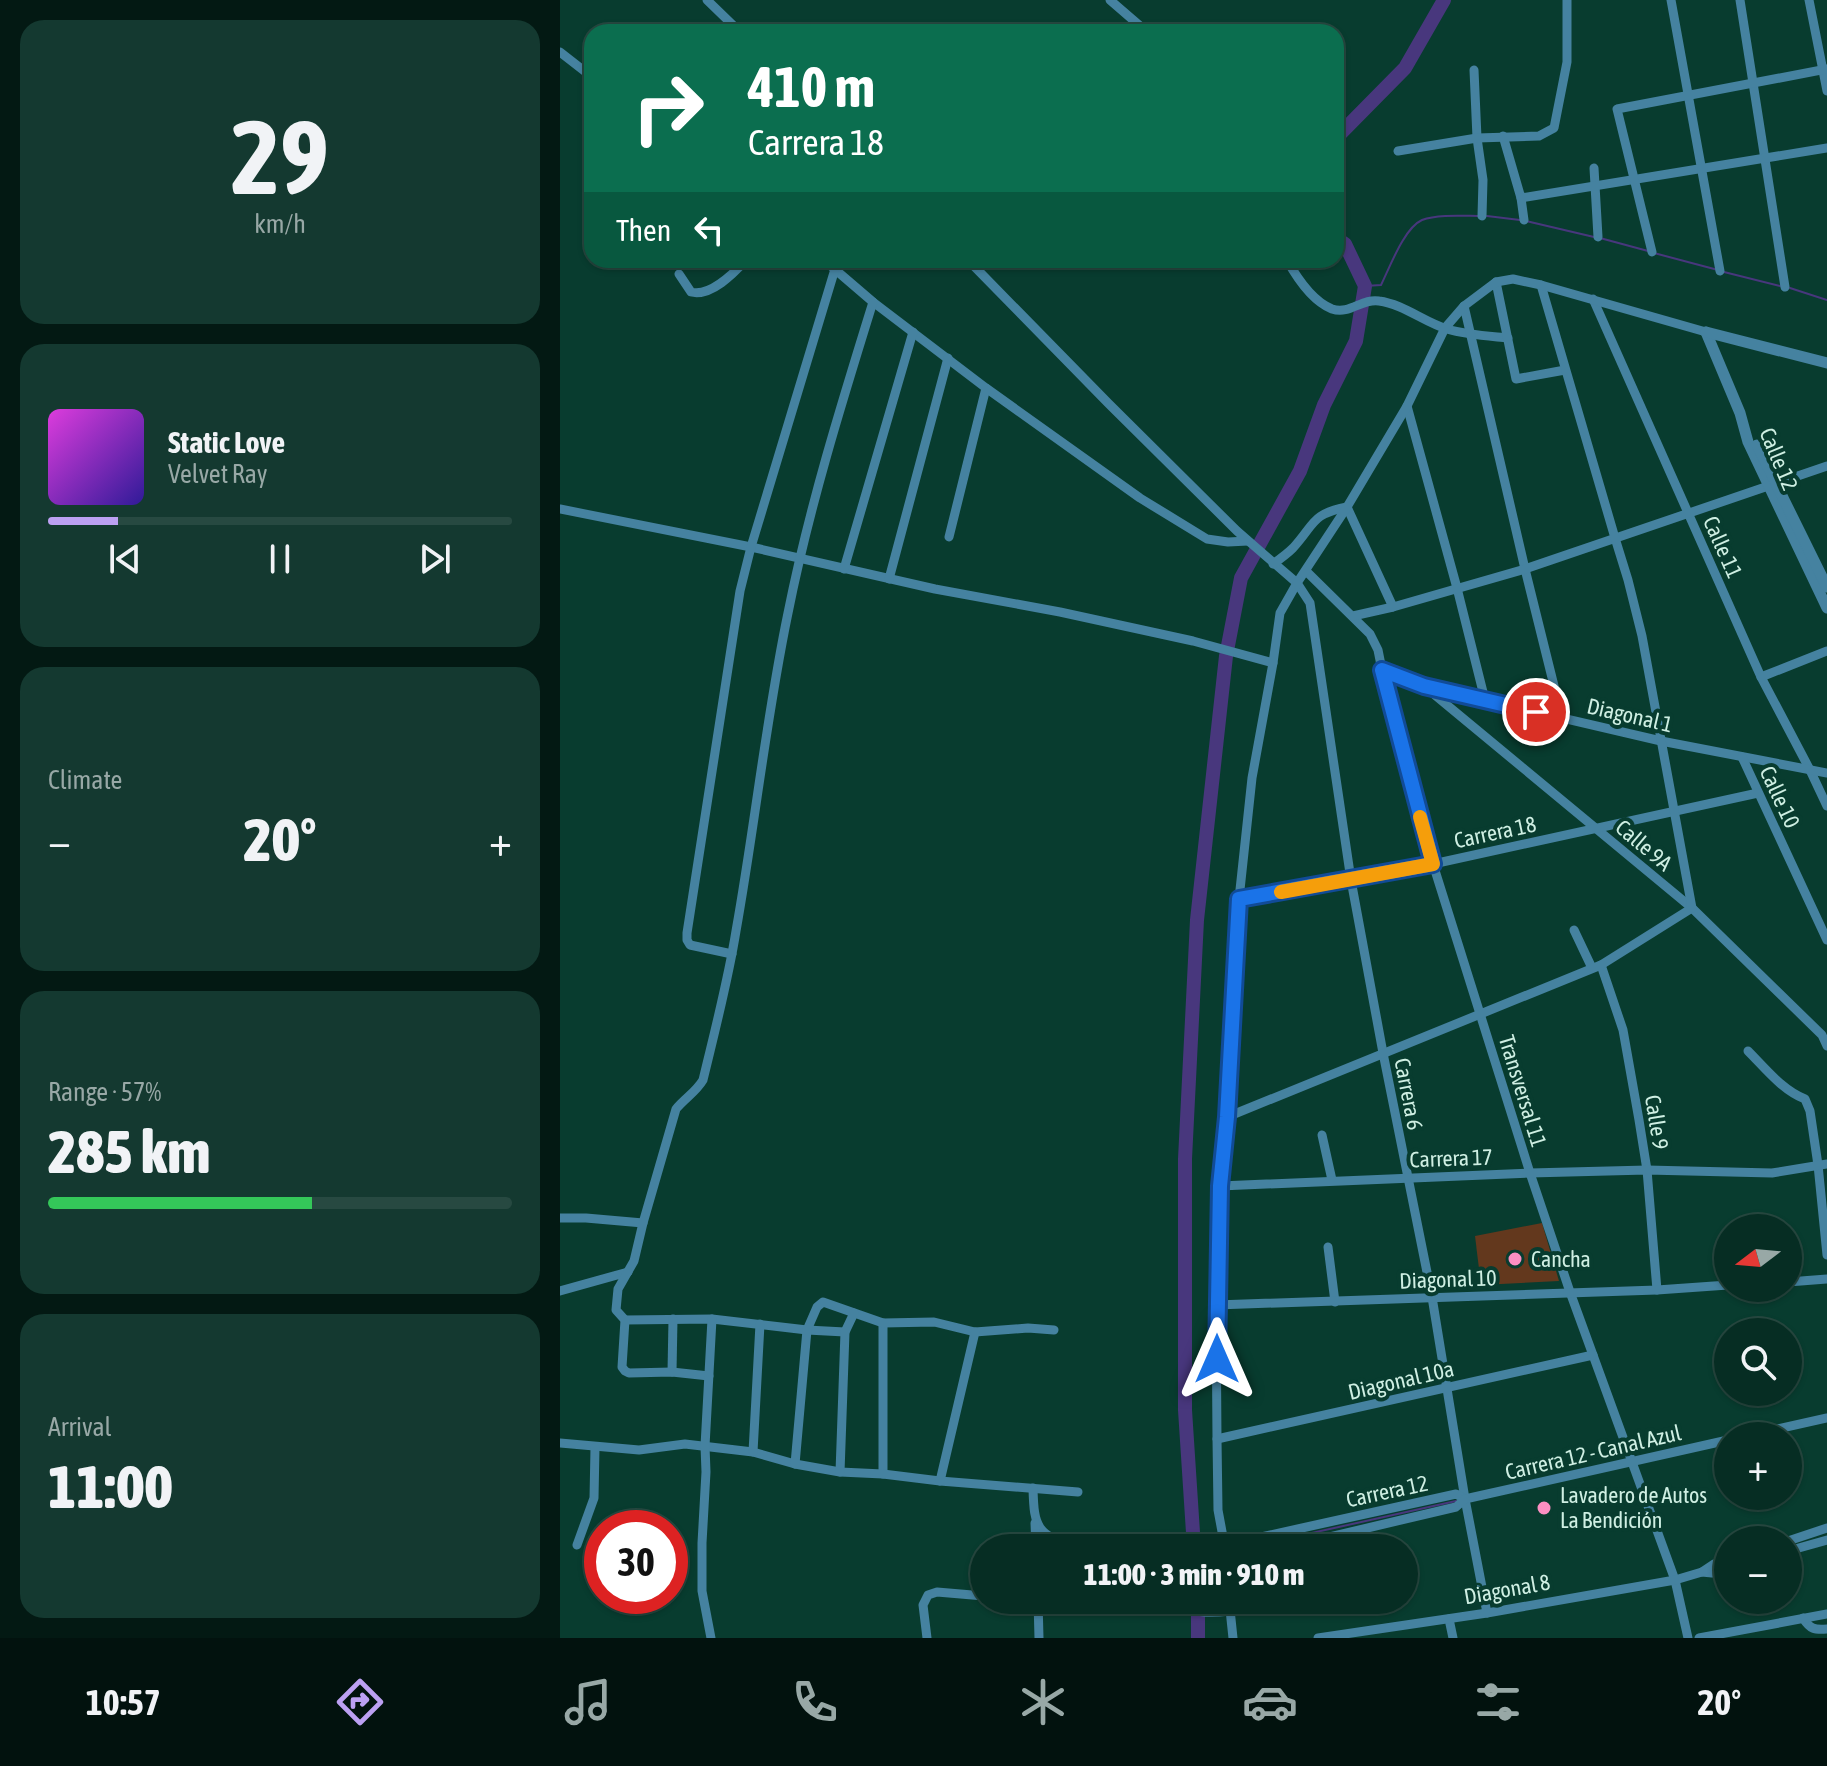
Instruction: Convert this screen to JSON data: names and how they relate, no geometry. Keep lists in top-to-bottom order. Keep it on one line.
{"streets":{"street":["Calle 12","Calle 11","Diagonal 1","Calle 10","Carrera 18","Calle 9A","Transversal 11","Carrera 6","Calle 9","Carrera 17","Diagonal 10","Diagonal 10a","Carrera 12 - Canal Azul","Carrera 12","Diagonal 8"]},"crossings":[["Calle 11","Diagonal 1"],["Diagonal 1","Calle 10"],["Diagonal 1","Calle 9A"],["Diagonal 1","Transversal 11"],["Calle 10","Carrera 18"],["Carrera 18","Calle 9A"],["Carrera 18","Transversal 11"],["Carrera 18","Carrera 6"],["Transversal 11","Carrera 17"],["Transversal 11","Diagonal 10"],["Transversal 11","Diagonal 10a"],["Transversal 11","Carrera 12 - Canal Azul"],["Transversal 11","Diagonal 8"],["Carrera 6","Carrera 17"],["Carrera 6","Diagonal 10"],["Carrera 6","Diagonal 10a"],["Carrera 6","Carrera 12 - Canal Azul"],["Carrera 6","Carrera 12"],["Carrera 6","Diagonal 8"],["Calle 9","Carrera 17"],["Calle 9","Diagonal 10"],["Diagonal 10a","Carrera 12"],["Carrera 12 - Canal Azul","Carrera 12"]],"places":["Cancha","Lavadero de Autos La Bendición"],"north":"left","page":{"tile":[["29","km/h"],"Climate",["Range · 57%","285 km"],["Arrival","11:00"]],"turn":["410 m","Carrera 18"],"then":"Then","song":["Static Love","Velvet Ray"],"heat":["−","20°","+"],"map_buttons":["+","−"],"limit":"30","trip":"11:00 · 3 min · 910 m","tabs":["10:57","20°"]}}
